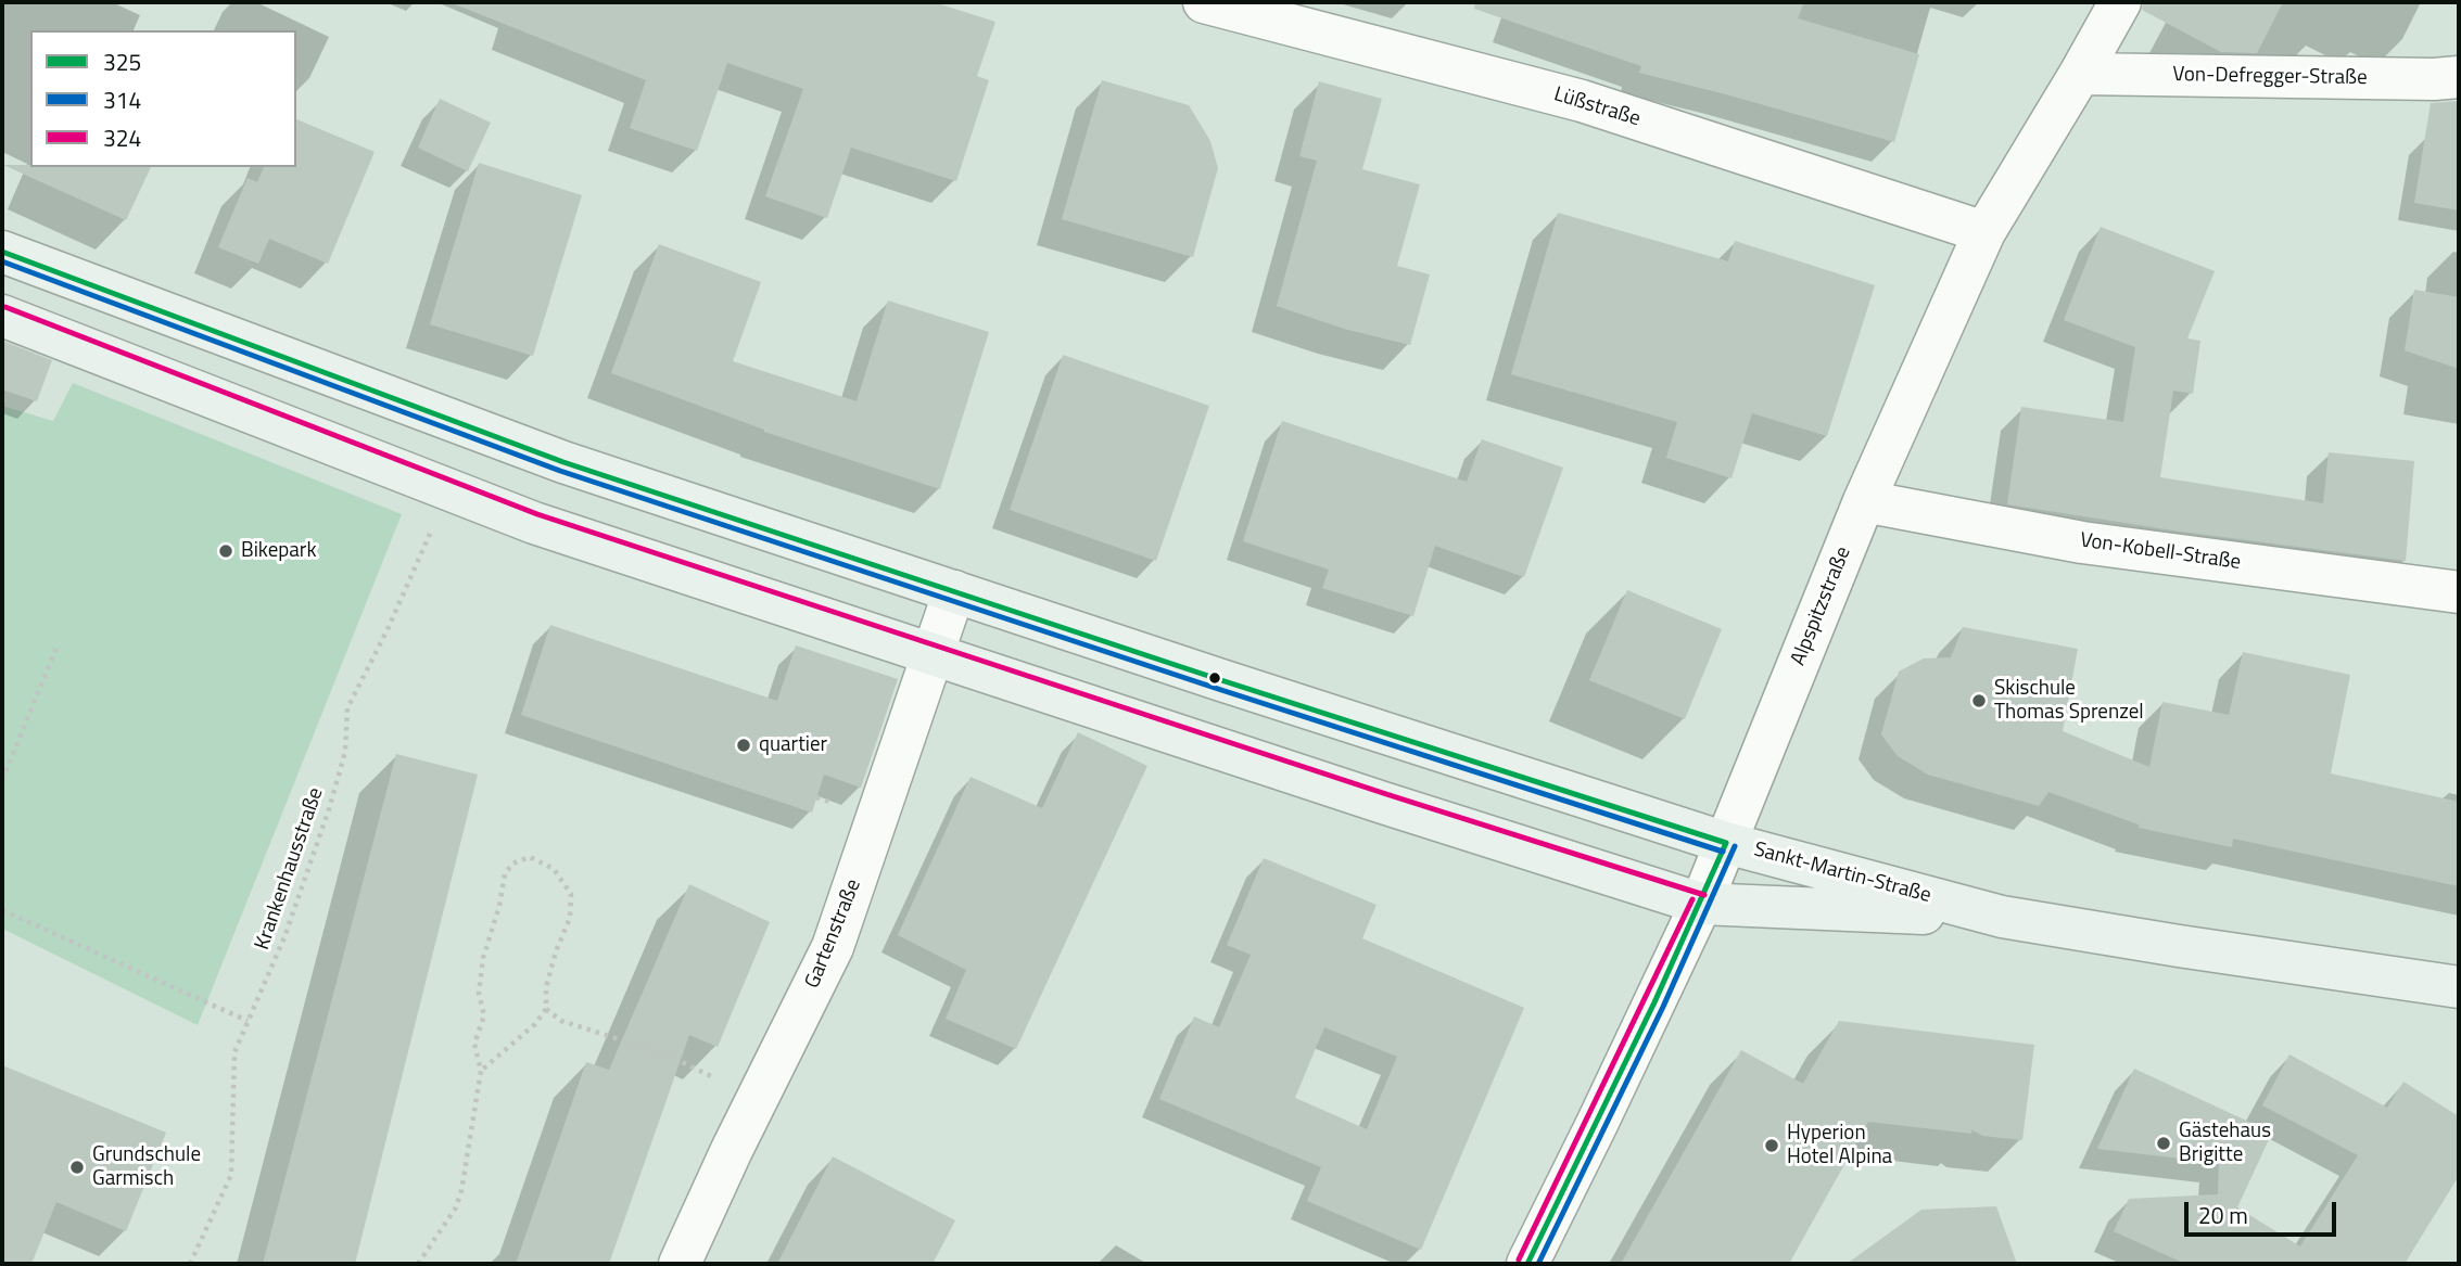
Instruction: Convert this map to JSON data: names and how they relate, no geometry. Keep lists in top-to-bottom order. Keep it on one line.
{"streets":{"main road":["Sankt-Martin-Straße"],"street":["Von-Defregger-Straße","Lüßstraße","Von-Kobell-Straße","Alpspitzstraße","Gartenstraße"],"path":["Krankenhausstraße"]},"crossings":[["Von-Defregger-Straße","Alpspitzstraße"],["Lüßstraße","Alpspitzstraße"],["Von-Kobell-Straße","Alpspitzstraße"],["Alpspitzstraße","Sankt-Martin-Straße"],["Krankenhausstraße","Sankt-Martin-Straße"],["Sankt-Martin-Straße","Gartenstraße"]],"places":["Bikepark","Skischule Thomas Sprenzel","quartier","Gästehaus Brigitte","Hyperion Hotel Alpina","Grundschule Garmisch"],"lines":["transit line 325","transit line 314","transit line 324"],"legend":["325","314","324"],"scale_bar":"20 m"}
